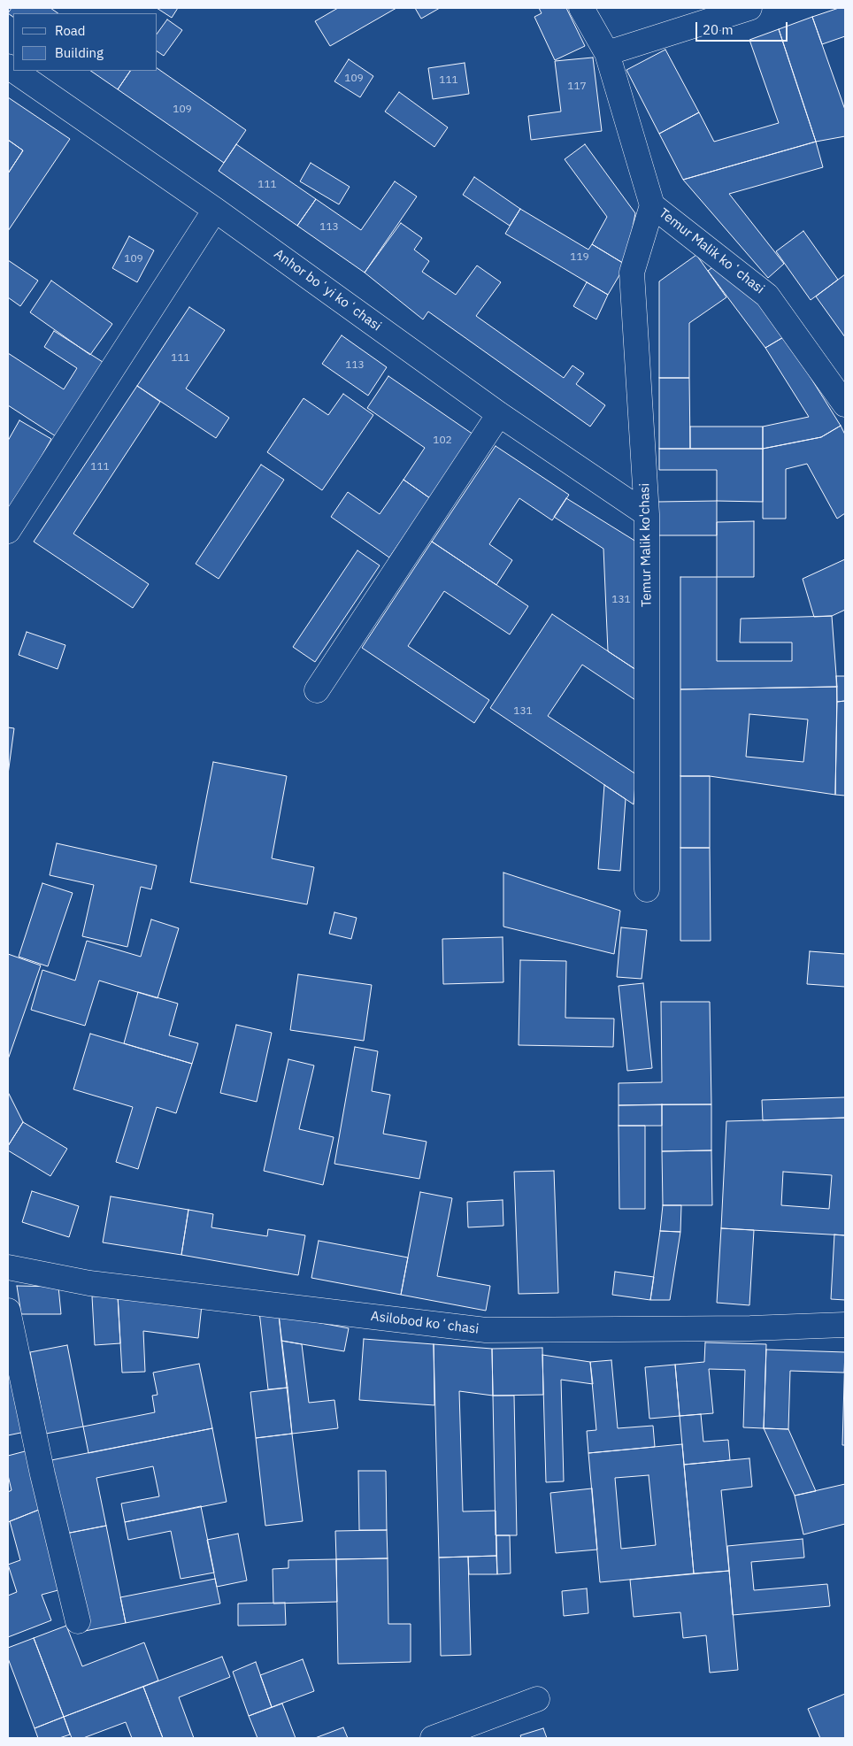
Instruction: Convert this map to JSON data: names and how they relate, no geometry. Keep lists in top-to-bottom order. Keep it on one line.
{"streets":{"street":["Temur Malik koʻchasi","Anhor boʻyi koʻchasi","Temur Malik ko'chasi","Asilobod koʻchasi"]},"crossings":[["Temur Malik koʻchasi","Temur Malik ko'chasi"],["Anhor boʻyi koʻchasi","Temur Malik ko'chasi"]],"house_numbers":["109","111","117","109","111","113","119","109","111","113","102","111","131","131"],"legend":["Road","Building"],"scale_bar":"20 m"}
